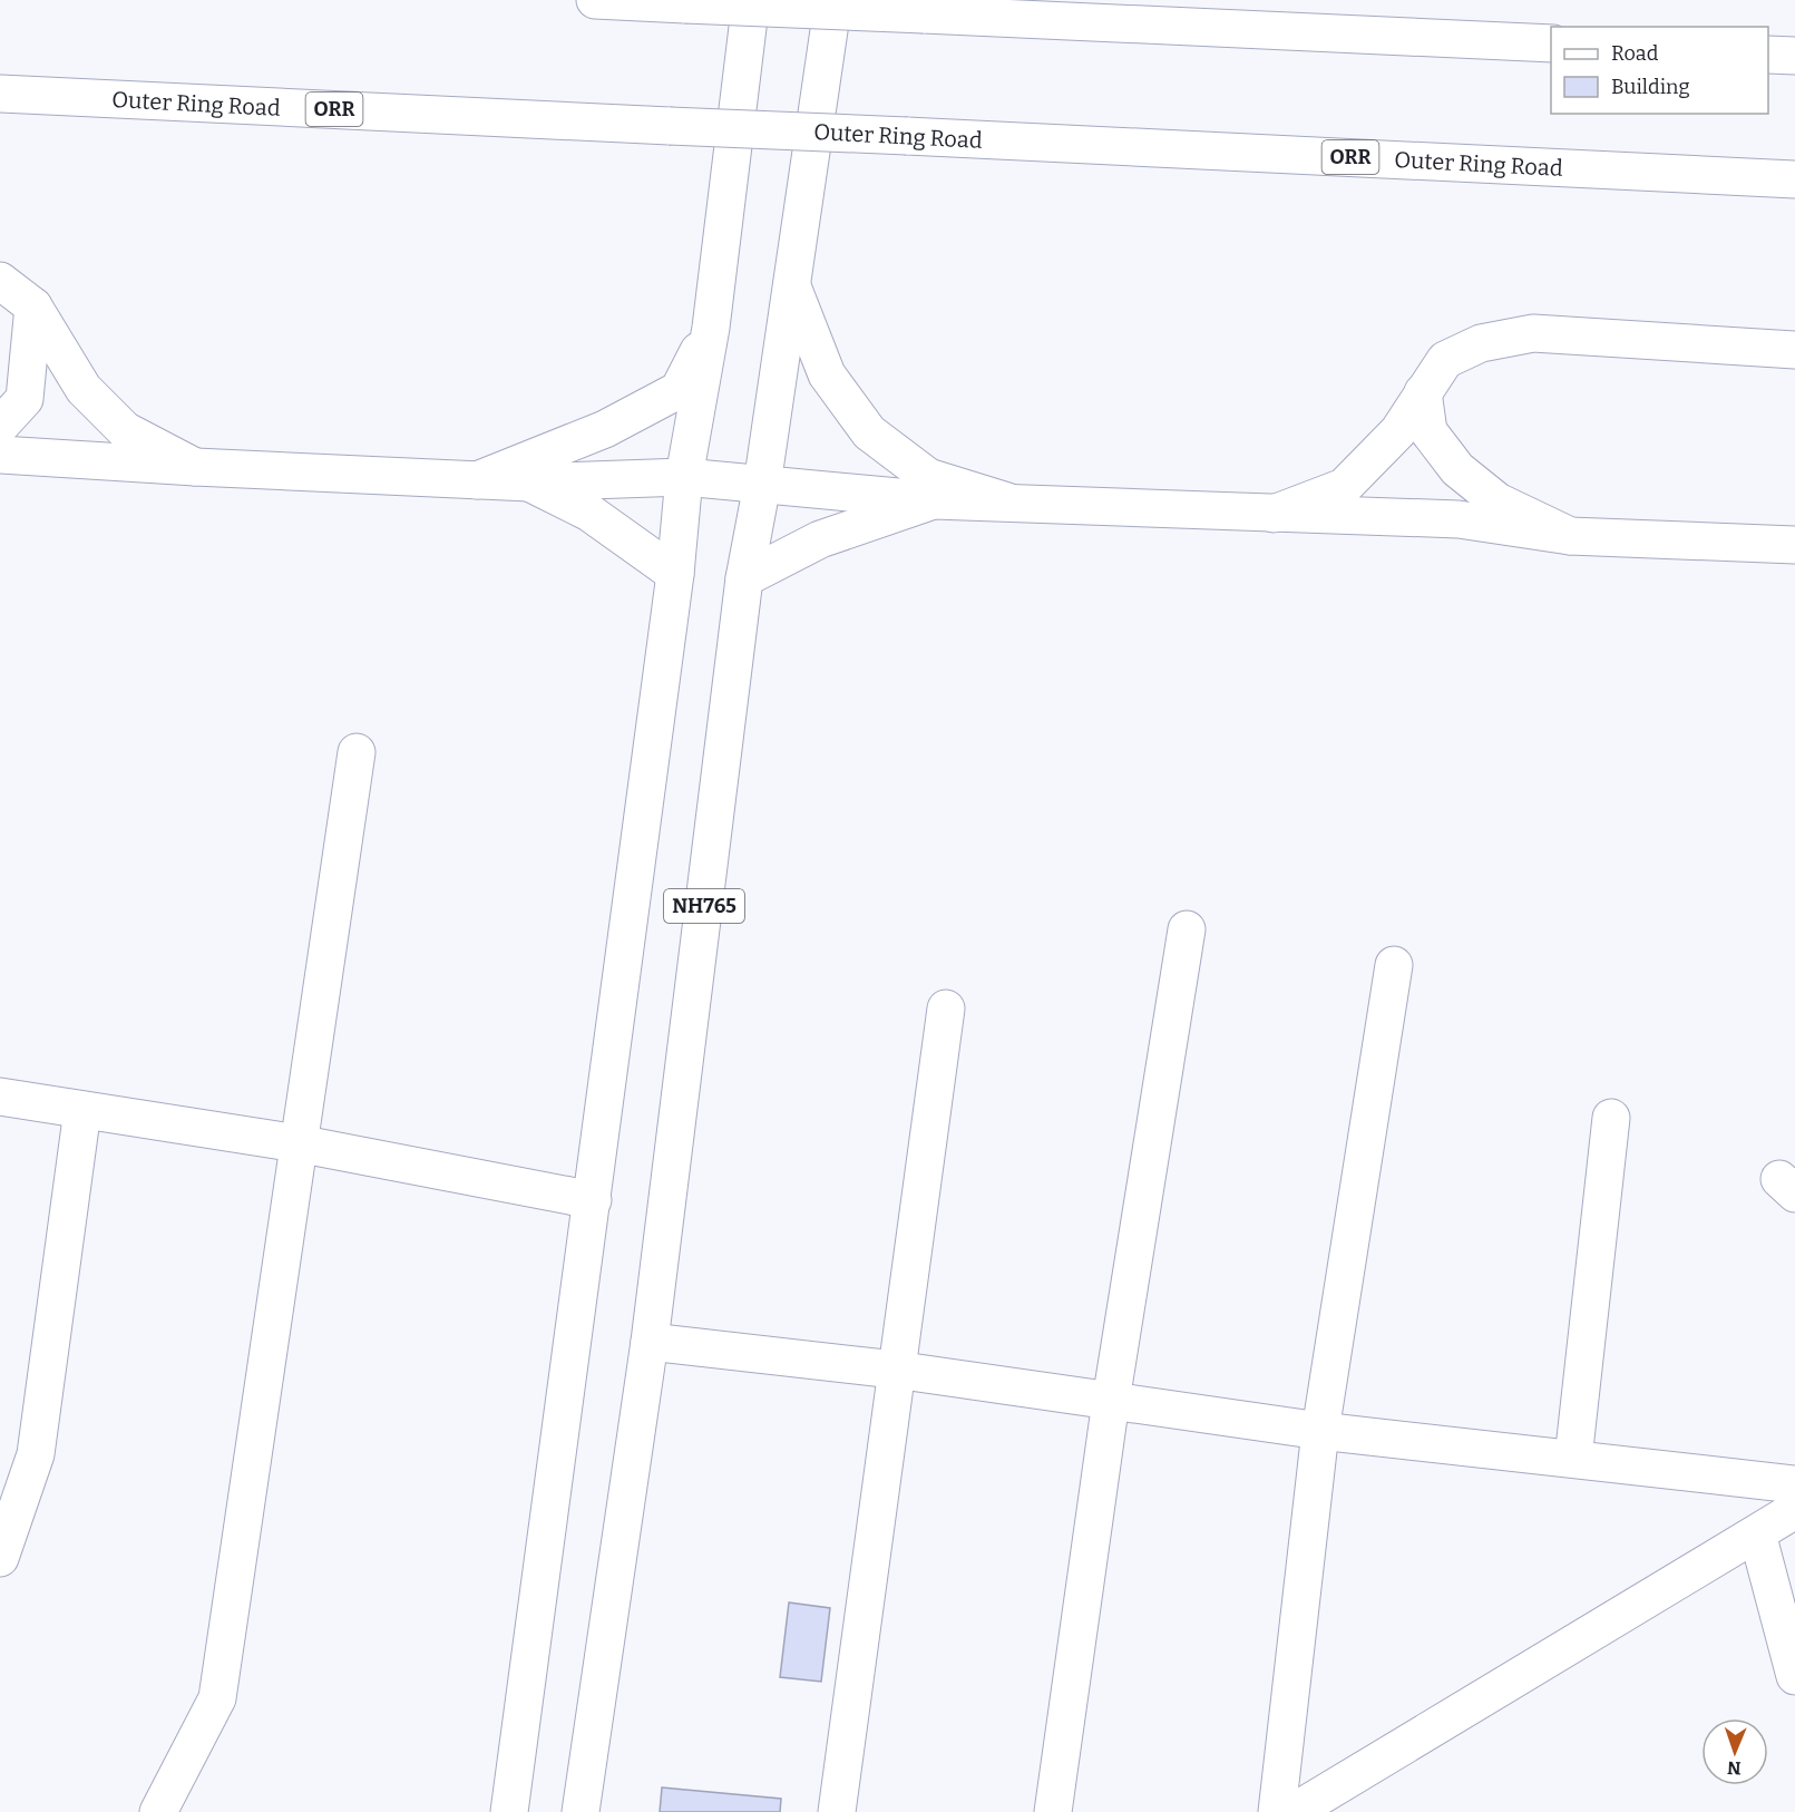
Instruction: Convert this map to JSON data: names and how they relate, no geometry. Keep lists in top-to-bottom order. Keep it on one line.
{"streets":{"main road":["Outer Ring Road","ORR","NH765"]},"legend":["Road","Building"],"north":"bottom"}
